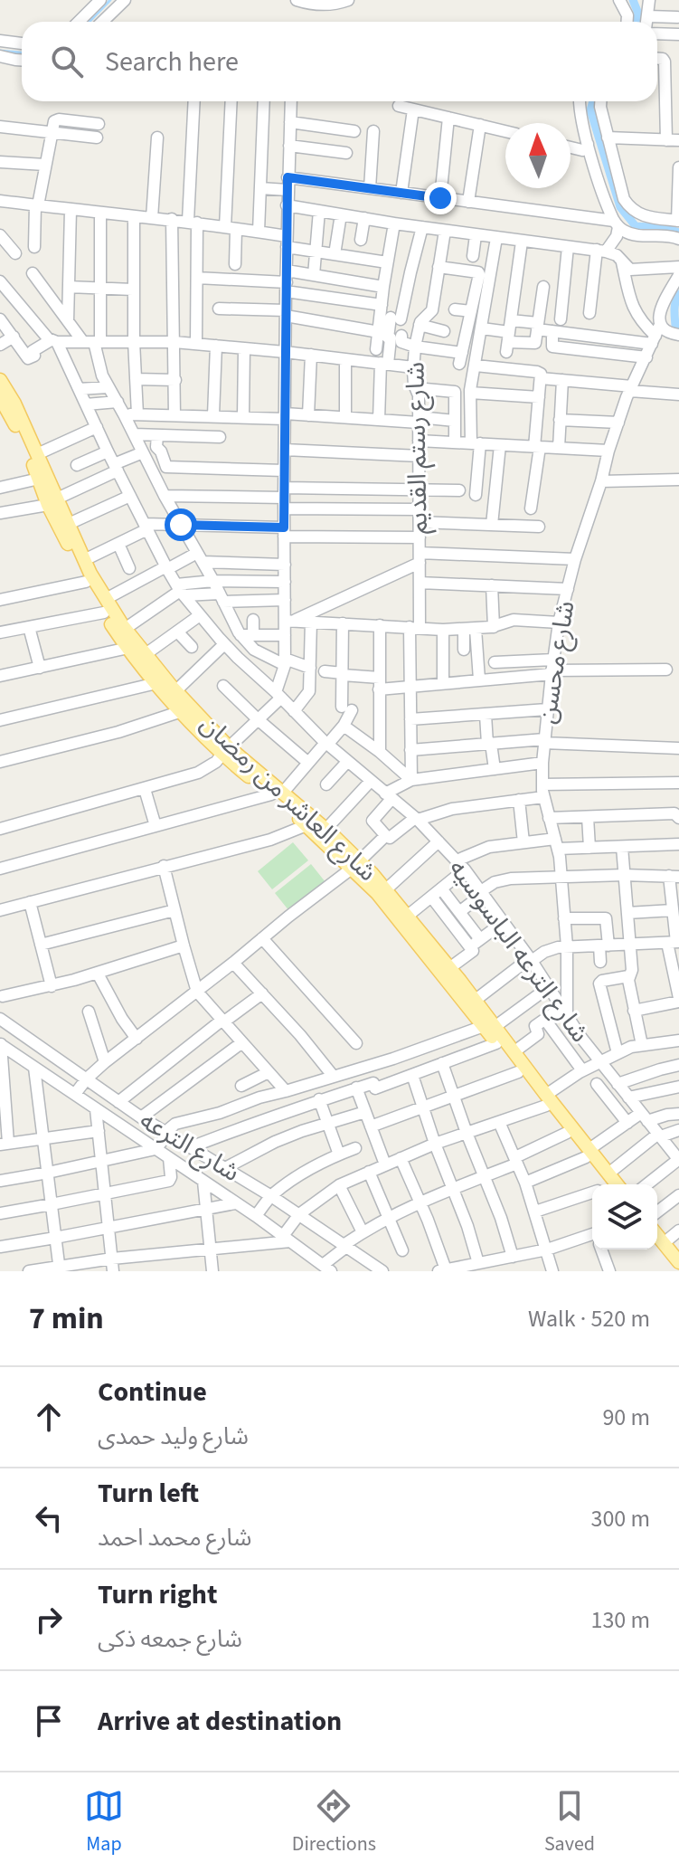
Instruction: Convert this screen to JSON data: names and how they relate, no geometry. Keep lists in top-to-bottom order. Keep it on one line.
{"streets":{"main road":["شارع العاشر من رمضان"],"street":["شارع رستم القديم","شارع محسن","شارع الترعه الباسوسيه","شارع الترعه"]},"crossings":[["شارع محسن","شارع الترعه الباسوسيه"]],"north":"top","page":{"search":"Search here","heading":["7 min","Walk · 520 m"],"list":[["Continue","شارع وليد حمدى","90 m"],["Turn left","شارع محمد احمد","300 m"],["Turn right","شارع جمعه ذكى","130 m"],"Arrive at destination"],"nav":["Map","Directions","Saved"]}}
